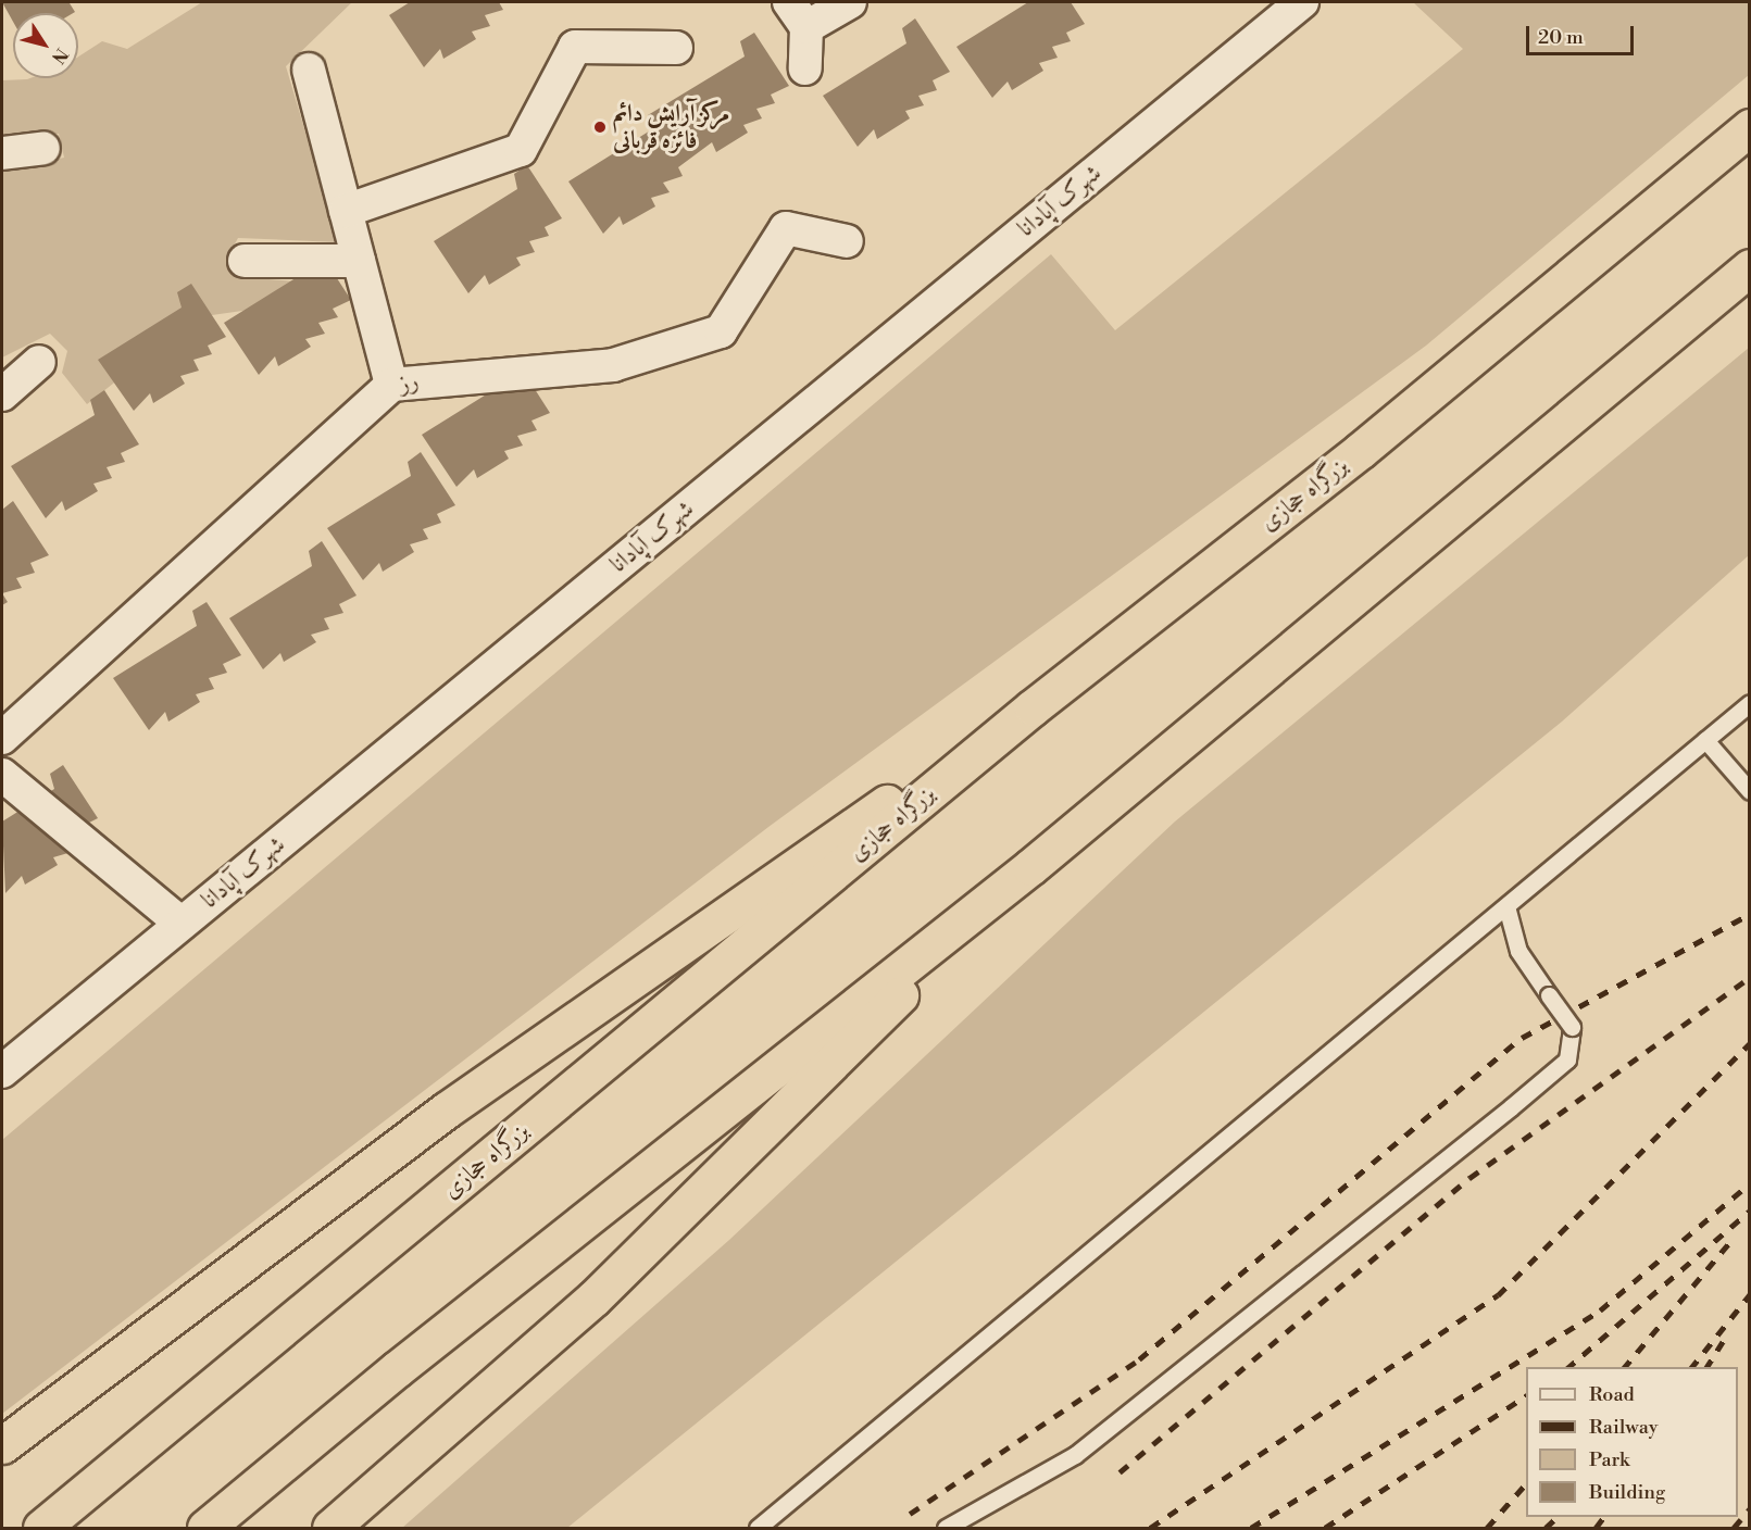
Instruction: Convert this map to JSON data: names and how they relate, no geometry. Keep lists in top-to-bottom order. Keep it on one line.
{"streets":{"highway":["بزرگراه حجازی"],"street":["شهرک آپادانا","رز"]},"places":["مرکز آرایش دائم فائزه قربانی"],"legend":["Road","Railway","Park","Building"],"scale_bar":"20 m","north":"bottom right"}
